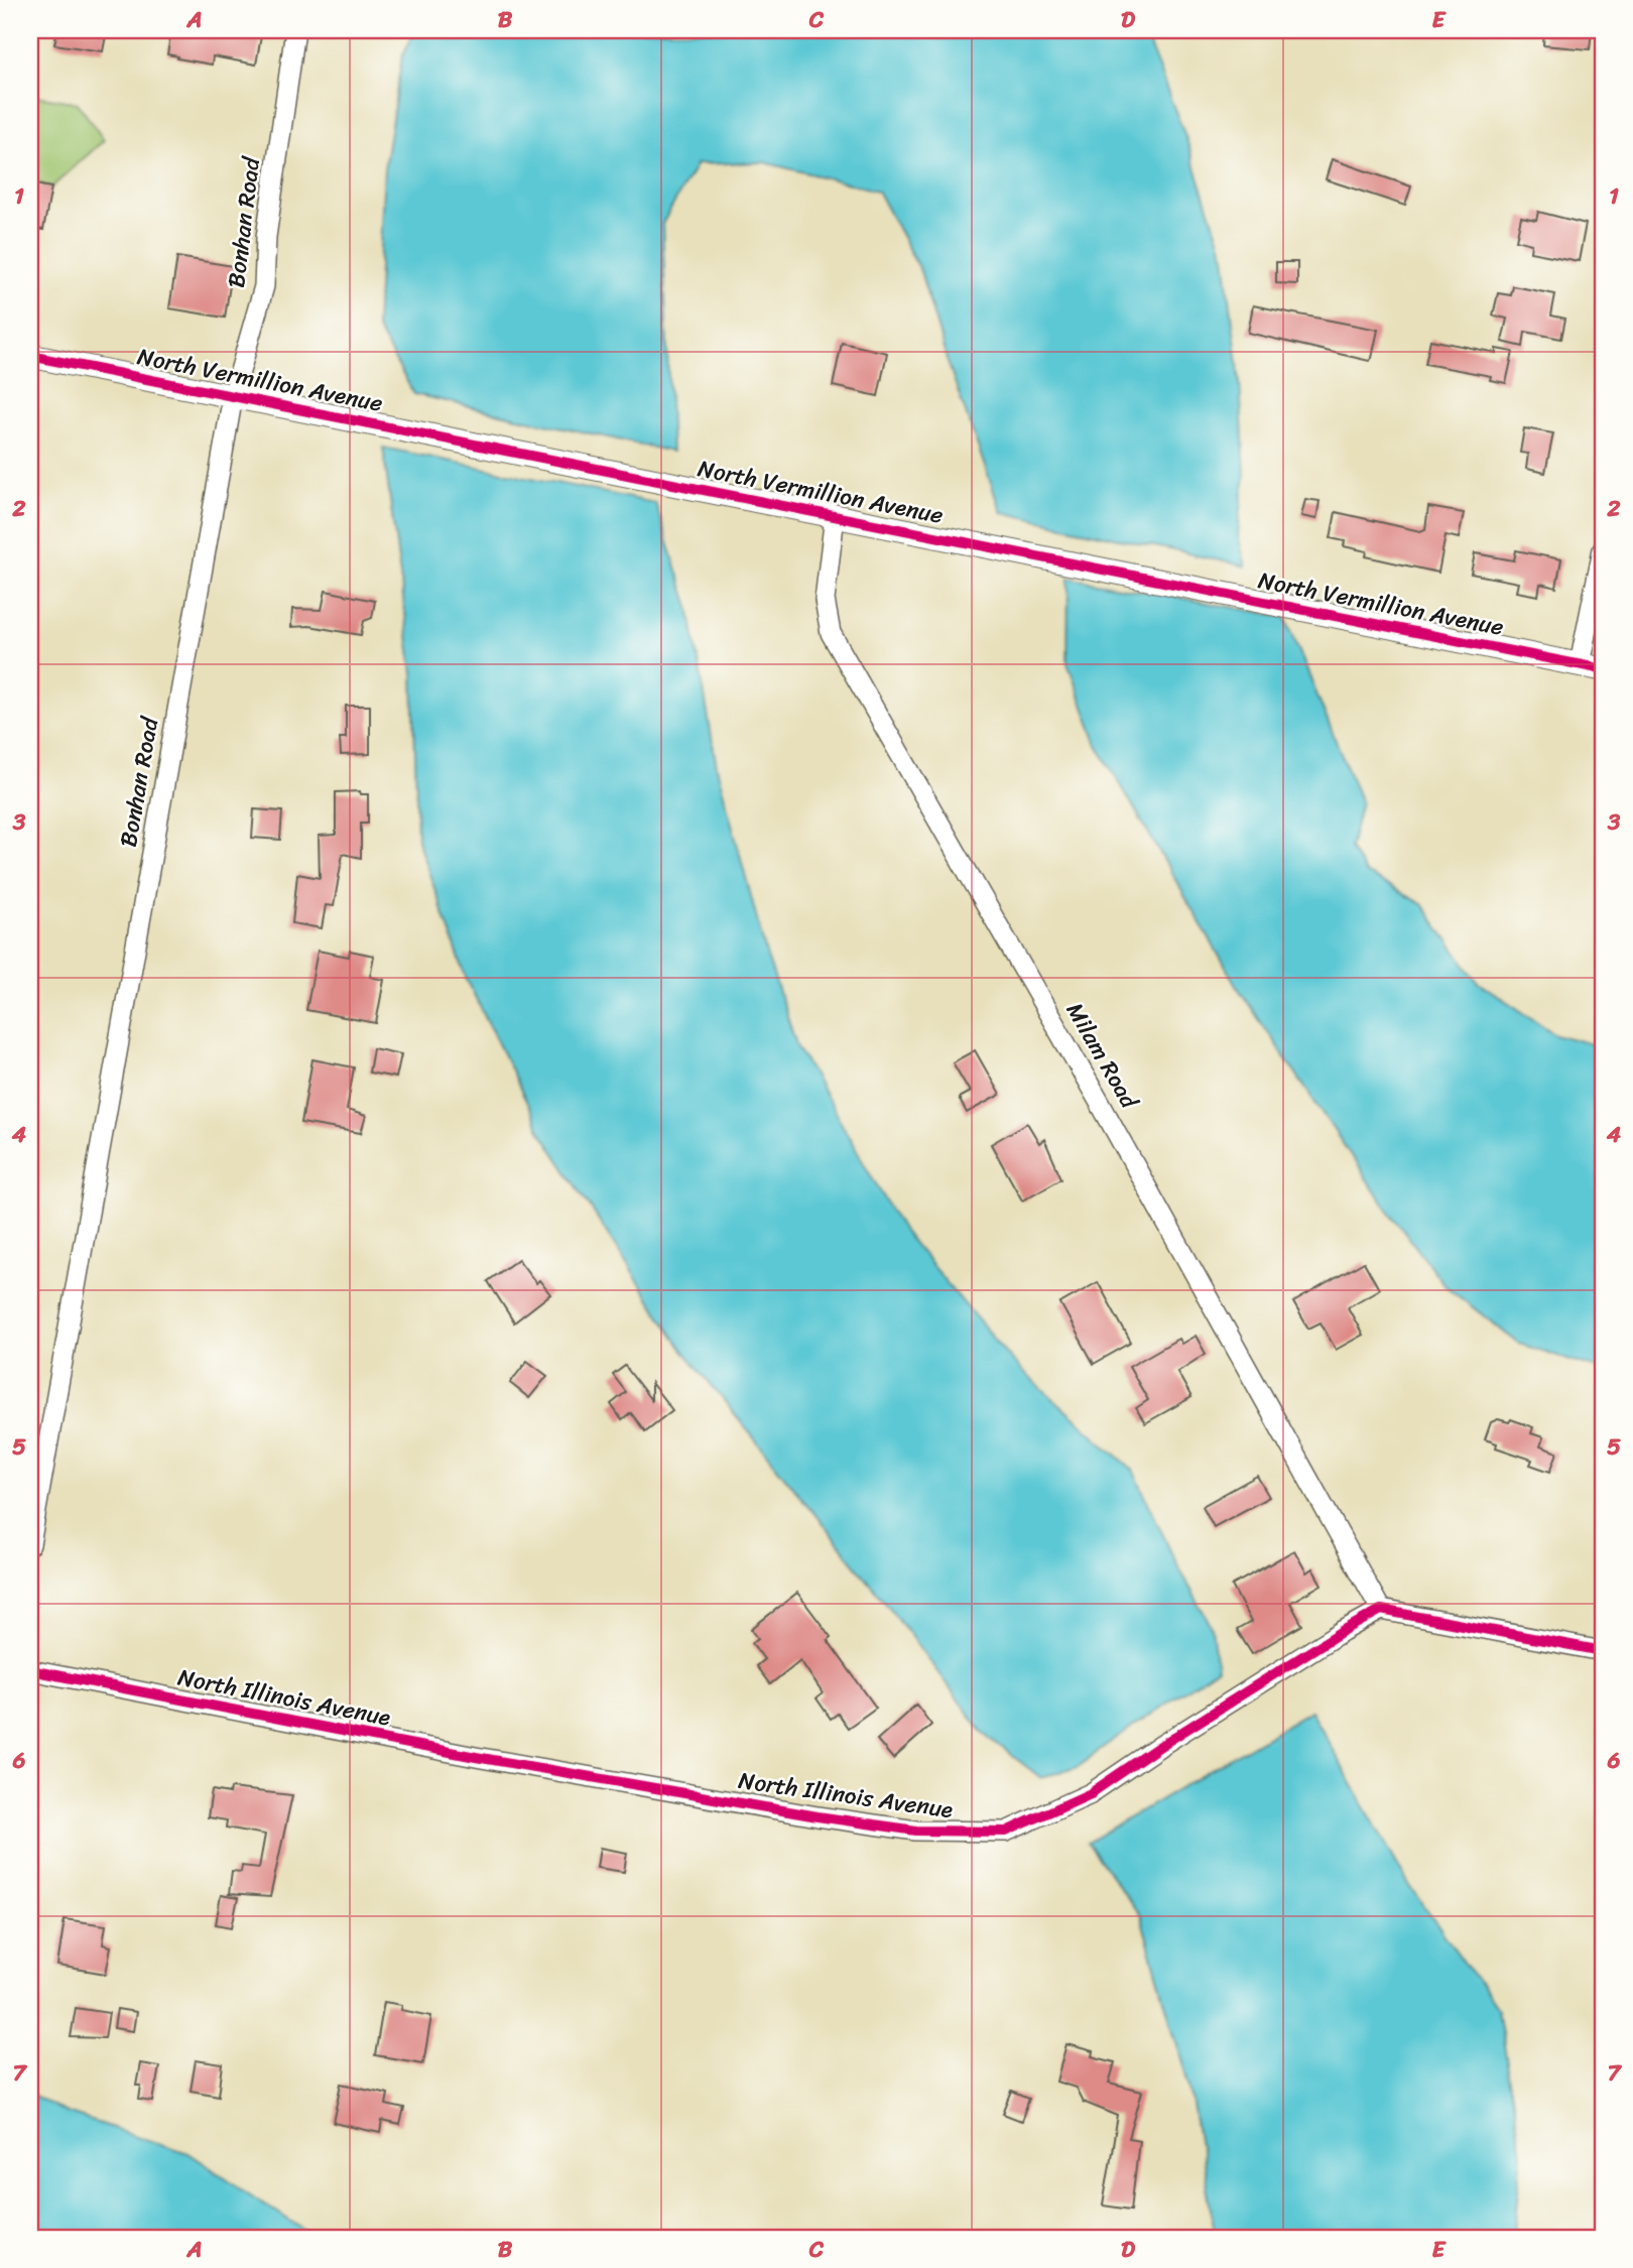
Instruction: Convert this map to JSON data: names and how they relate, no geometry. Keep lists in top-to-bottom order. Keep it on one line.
{"streets":{"street":["Bonhan Road","North Vermillion Avenue","Milam Road","North Illinois Avenue"]},"crossings":[["Bonhan Road","North Vermillion Avenue"],["North Vermillion Avenue","Milam Road"],["Milam Road","North Illinois Avenue"]],"grid":{"columns":["A","B","C","D","E"],"rows":["1","2","3","4","5","6","7"]}}
